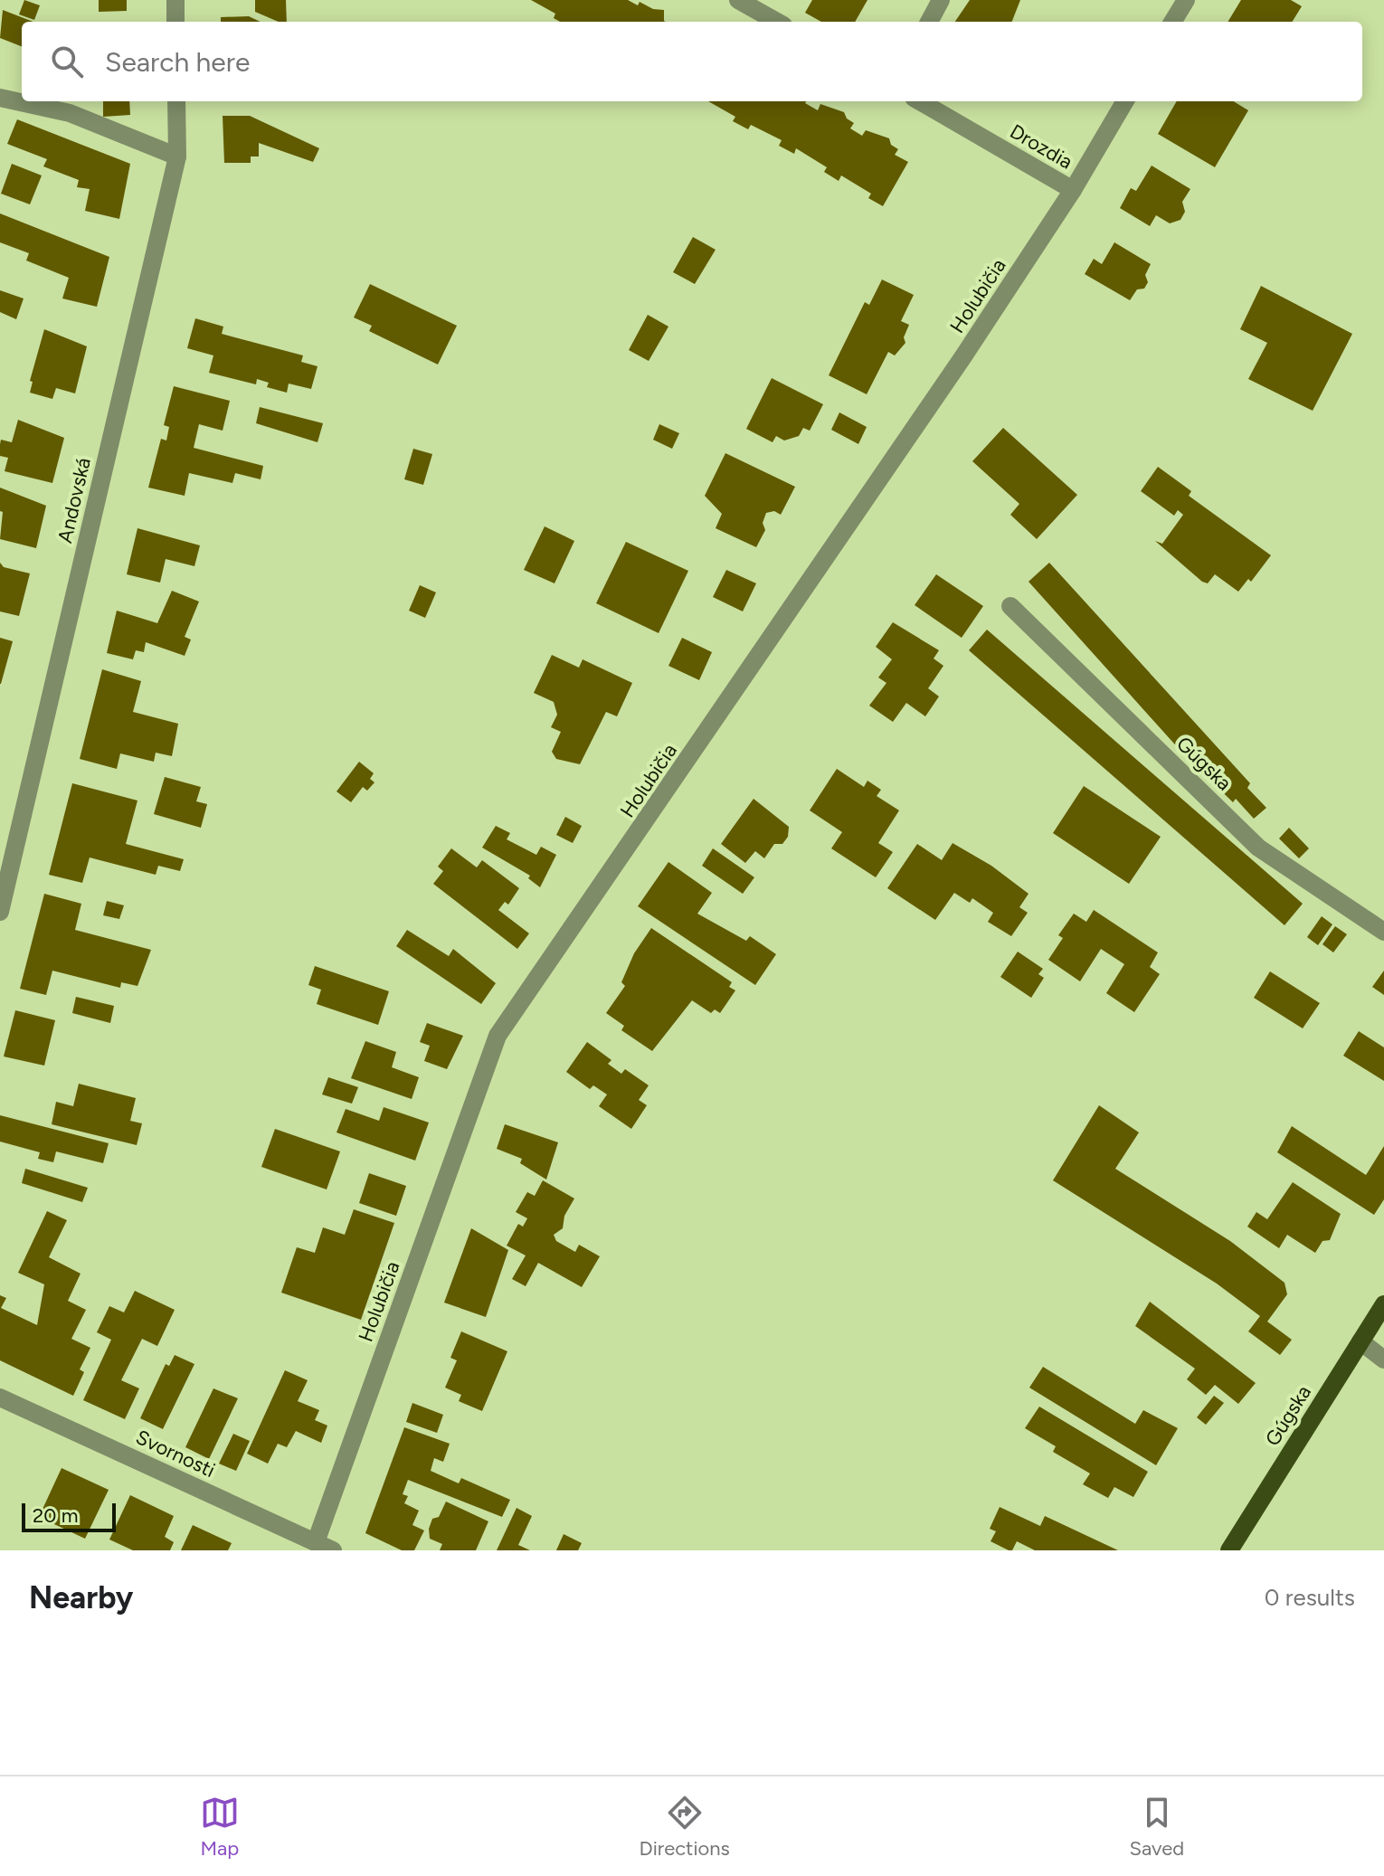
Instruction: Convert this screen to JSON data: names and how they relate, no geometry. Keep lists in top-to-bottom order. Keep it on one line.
{"streets":{"main road":["Gúgska"],"street":["Drozdia","Holubičia","Andovská","Svornosti"]},"crossings":[["Drozdia","Holubičia"],["Holubičia","Svornosti"]],"scale_bar":"20 m","page":{"search":"Search here","scale":"20 m","heading":["Nearby","0 results"],"nav":["Map","Directions","Saved"]}}
